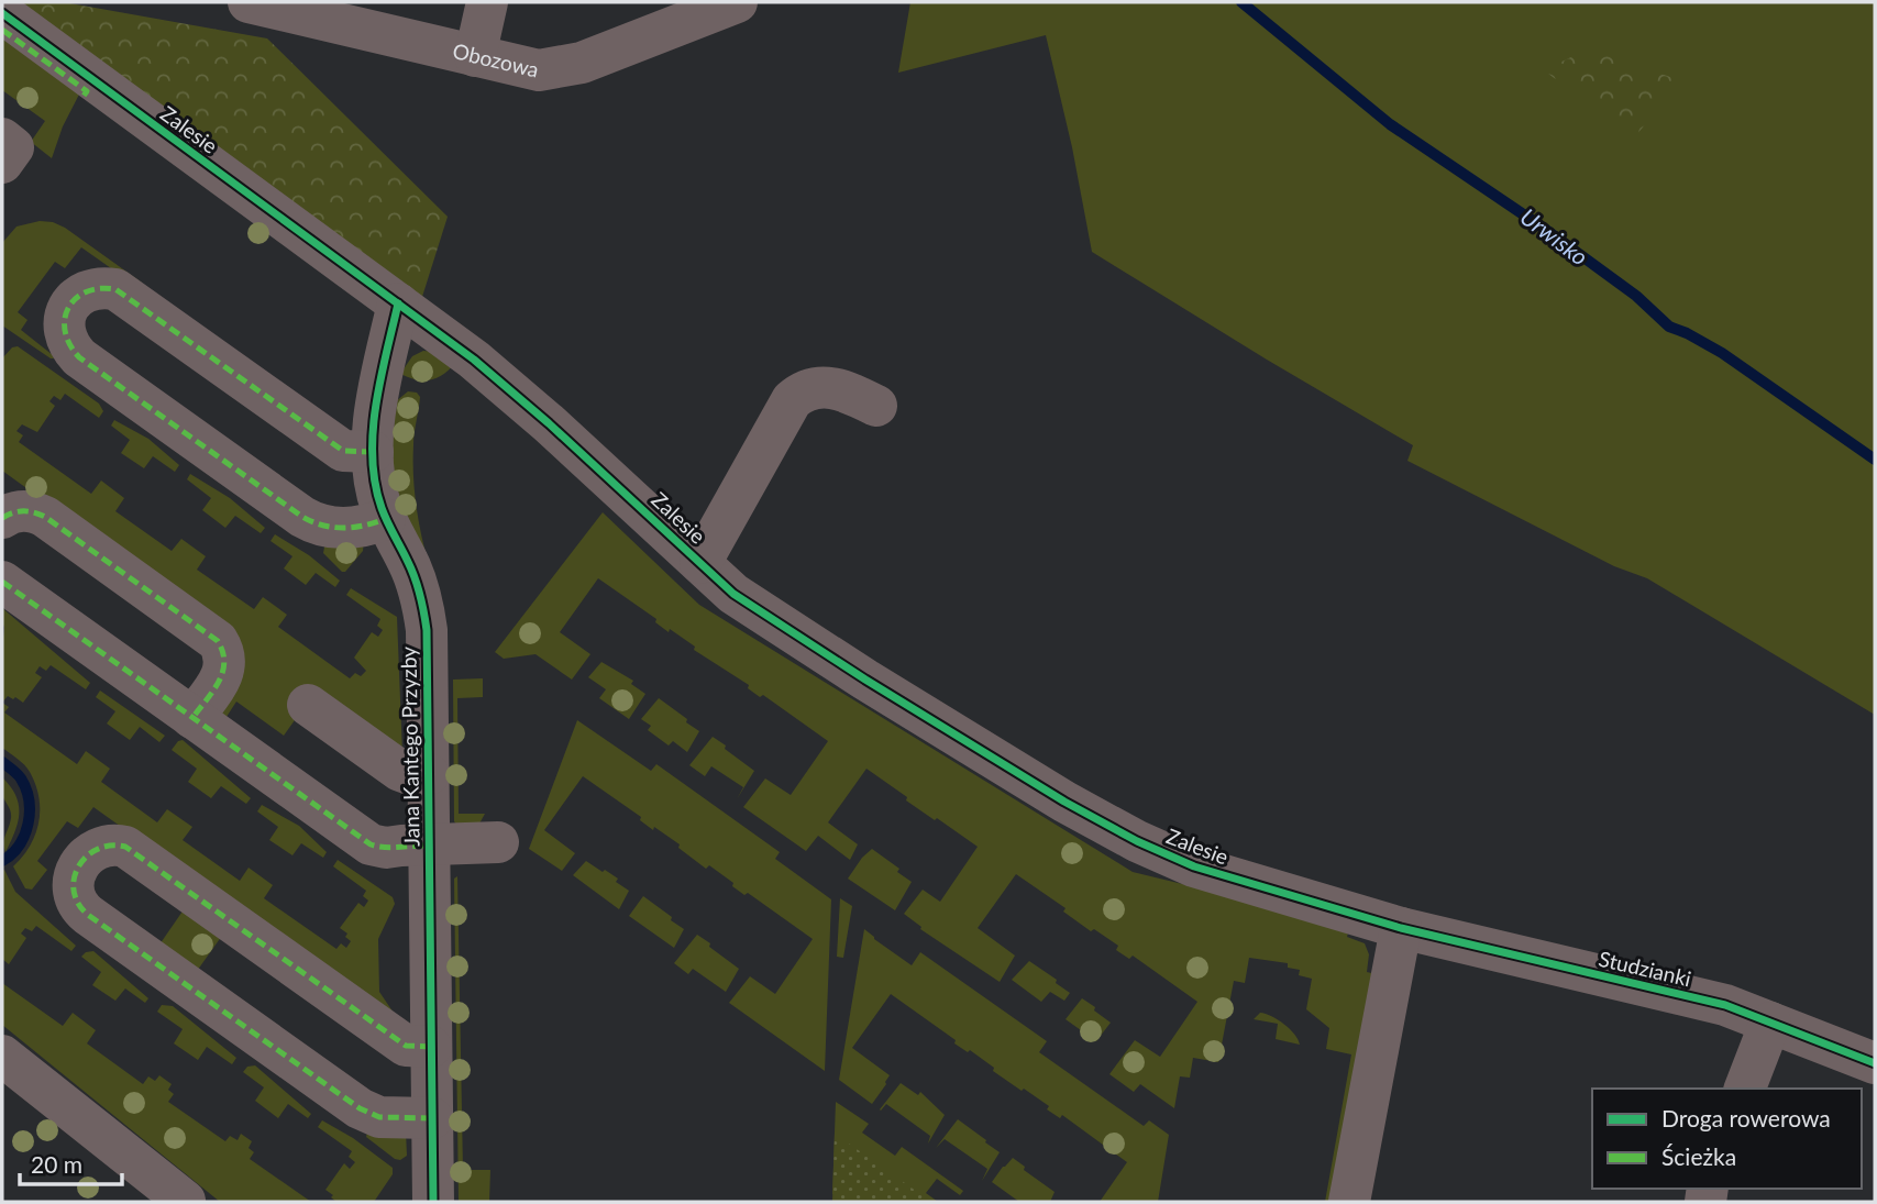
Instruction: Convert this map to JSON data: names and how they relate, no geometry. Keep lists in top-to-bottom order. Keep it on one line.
{"streets":{"street":["Obozowa","Zalesie","Jana Kantego Przyzby","Studzianki"]},"crossings":[["Zalesie","Jana Kantego Przyzby"],["Zalesie","Studzianki"]],"water":["Urwisko"],"legend":["Droga rowerowa","Ścieżka"],"scale_bar":"20 m"}
